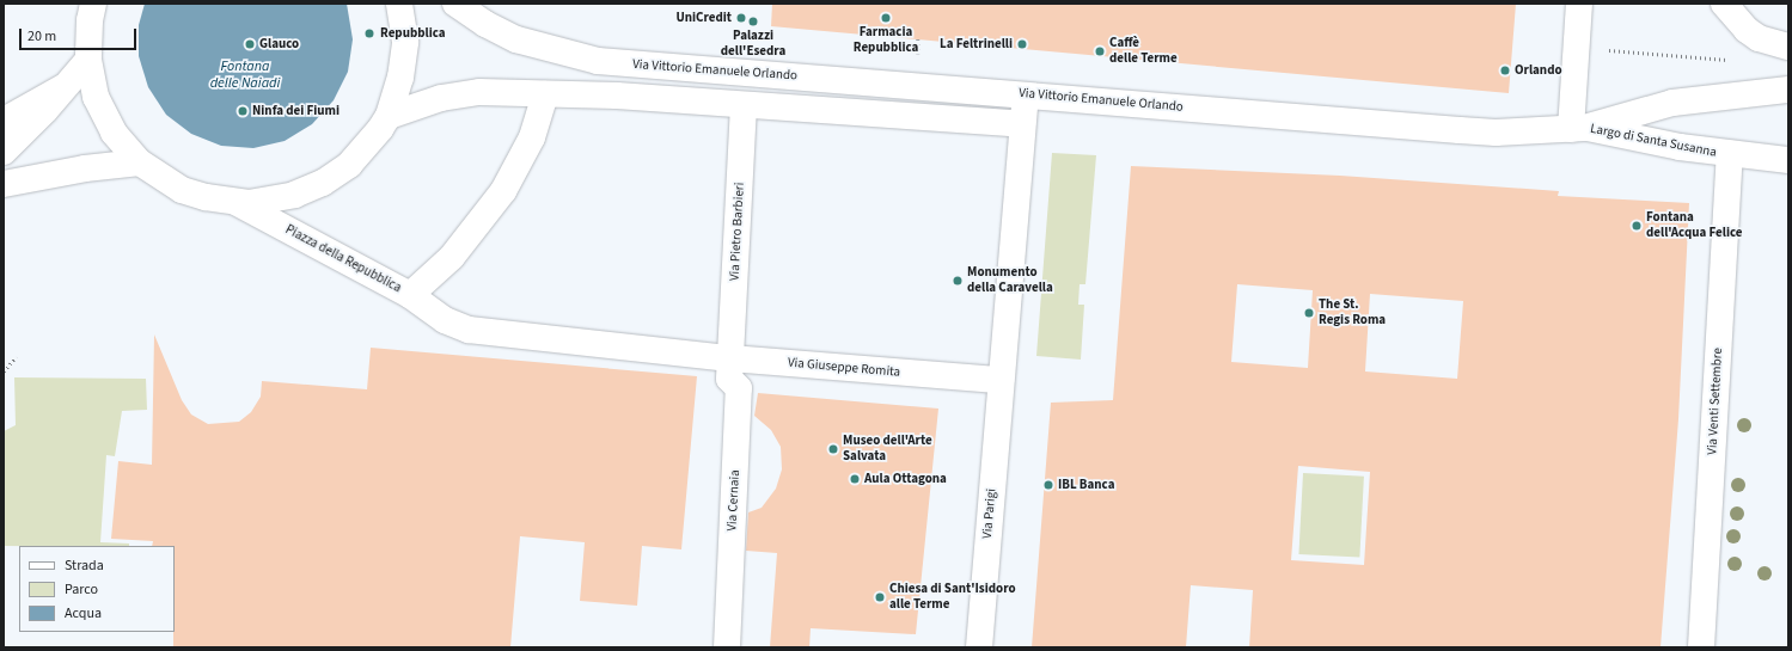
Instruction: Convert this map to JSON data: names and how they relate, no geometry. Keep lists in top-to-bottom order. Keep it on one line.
{"streets":{"main road":["Via Vittorio Emanuele Orlando","Largo di Santa Susanna","Via Pietro Barbieri","Piazza della Repubblica","Via Giuseppe Romita","Via Venti Settembre","Via Cernaia","Via Parigi"]},"crossings":[["Via Vittorio Emanuele Orlando","Largo di Santa Susanna"],["Largo di Santa Susanna","Via Venti Settembre"],["Via Pietro Barbieri","Via Giuseppe Romita"],["Via Pietro Barbieri","Via Cernaia"],["Piazza della Repubblica","Via Giuseppe Romita"],["Via Giuseppe Romita","Via Cernaia"],["Via Giuseppe Romita","Via Parigi"]],"water":["Fontana delle Naiadi"],"places":["UniCredit","Farmacia Repubblica","Palazzi dell'Esedra","Repubblica","Glauco","La Feltrinelli","Caffè delle Terme","Orlando","Ninfa dei Fiumi","Fontana dell'Acqua Felice","Monumento della Caravella","The St. Regis Roma","Museo dell'Arte Salvata","Aula Ottagona","IBL Banca","Chiesa di Sant'Isidoro alle Terme"],"legend":["Strada","Parco","Acqua"],"scale_bar":"20 m"}
